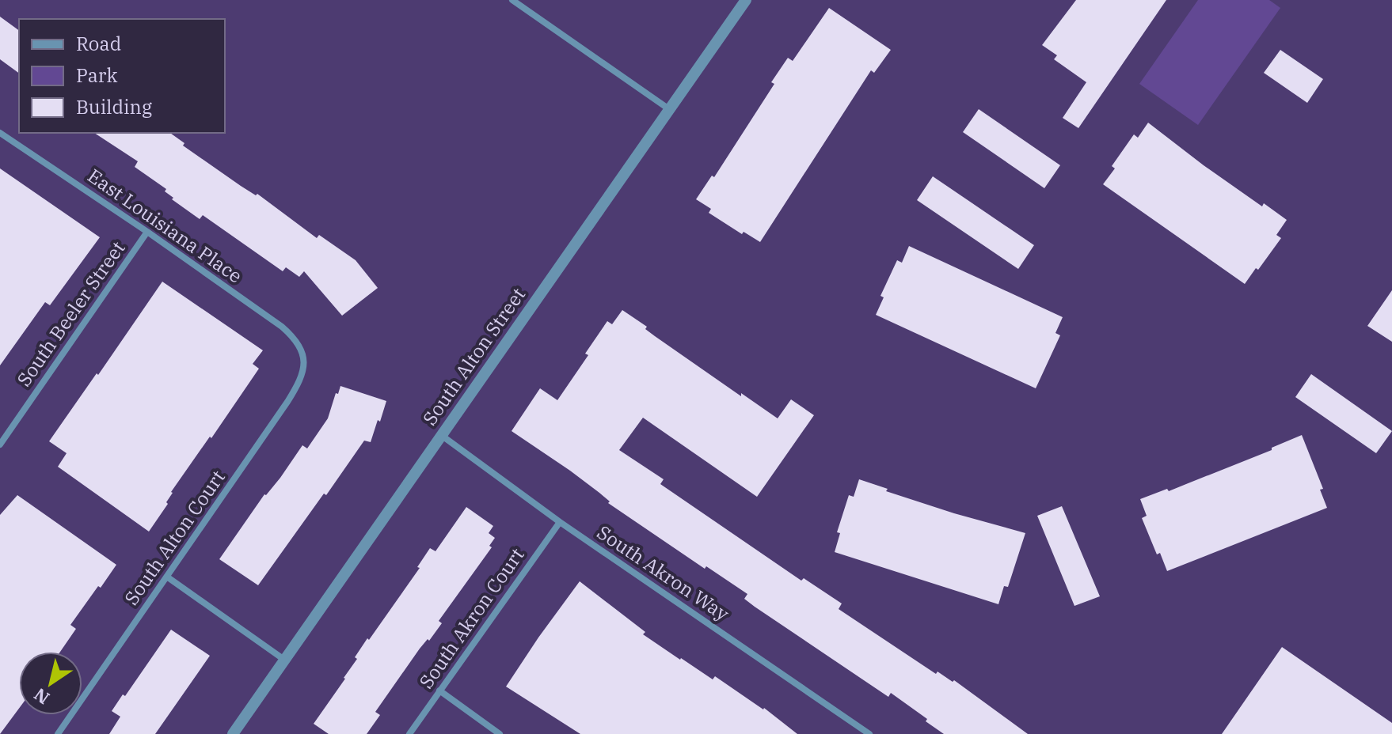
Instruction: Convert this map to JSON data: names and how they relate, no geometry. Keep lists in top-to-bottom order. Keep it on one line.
{"streets":{"street":["East Louisiana Place","South Beeler Street","South Alton Street","South Alton Court","South Akron Way","South Akron Court"]},"crossings":[["East Louisiana Place","South Beeler Street"],["East Louisiana Place","South Alton Court"],["South Alton Street","South Akron Way"],["South Akron Way","South Akron Court"]],"legend":["Road","Park","Building"],"north":"bottom left"}
